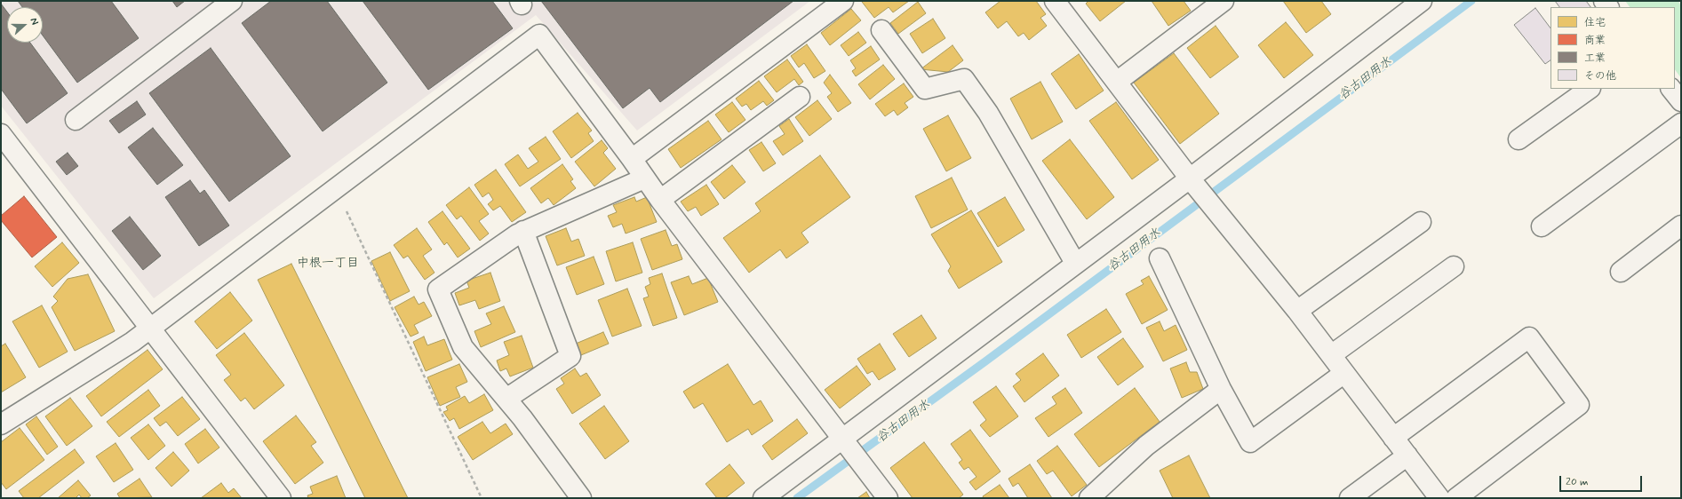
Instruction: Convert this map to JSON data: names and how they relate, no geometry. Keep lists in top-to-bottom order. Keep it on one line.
{"districts":["中根一丁目"],"water":["谷古田用水"],"legend":["住宅","商業","工業","その他"],"scale_bar":"20 m","north":"right"}
